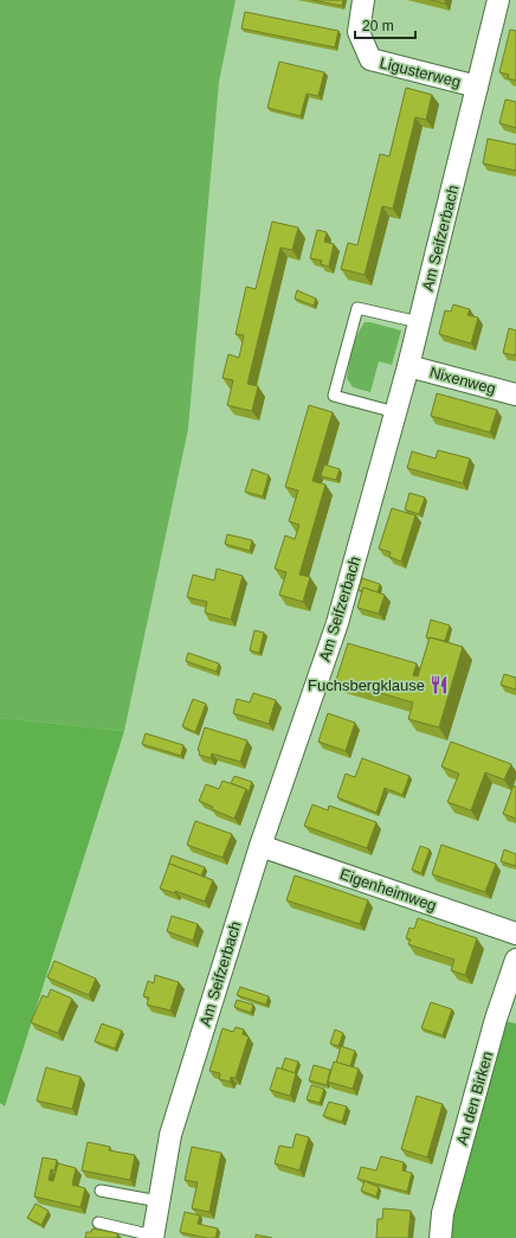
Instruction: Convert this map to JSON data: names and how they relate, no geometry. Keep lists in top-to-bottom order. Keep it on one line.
{"streets":{"street":["Ligusterweg","Am Seifzerbach","Nixenweg","Eigenheimweg","An den Birken"]},"crossings":[["Ligusterweg","Am Seifzerbach"],["Am Seifzerbach","Nixenweg"],["Am Seifzerbach","Eigenheimweg"]],"places":{"restaurant":["Fuchsbergklause"]},"scale_bar":"20 m"}
